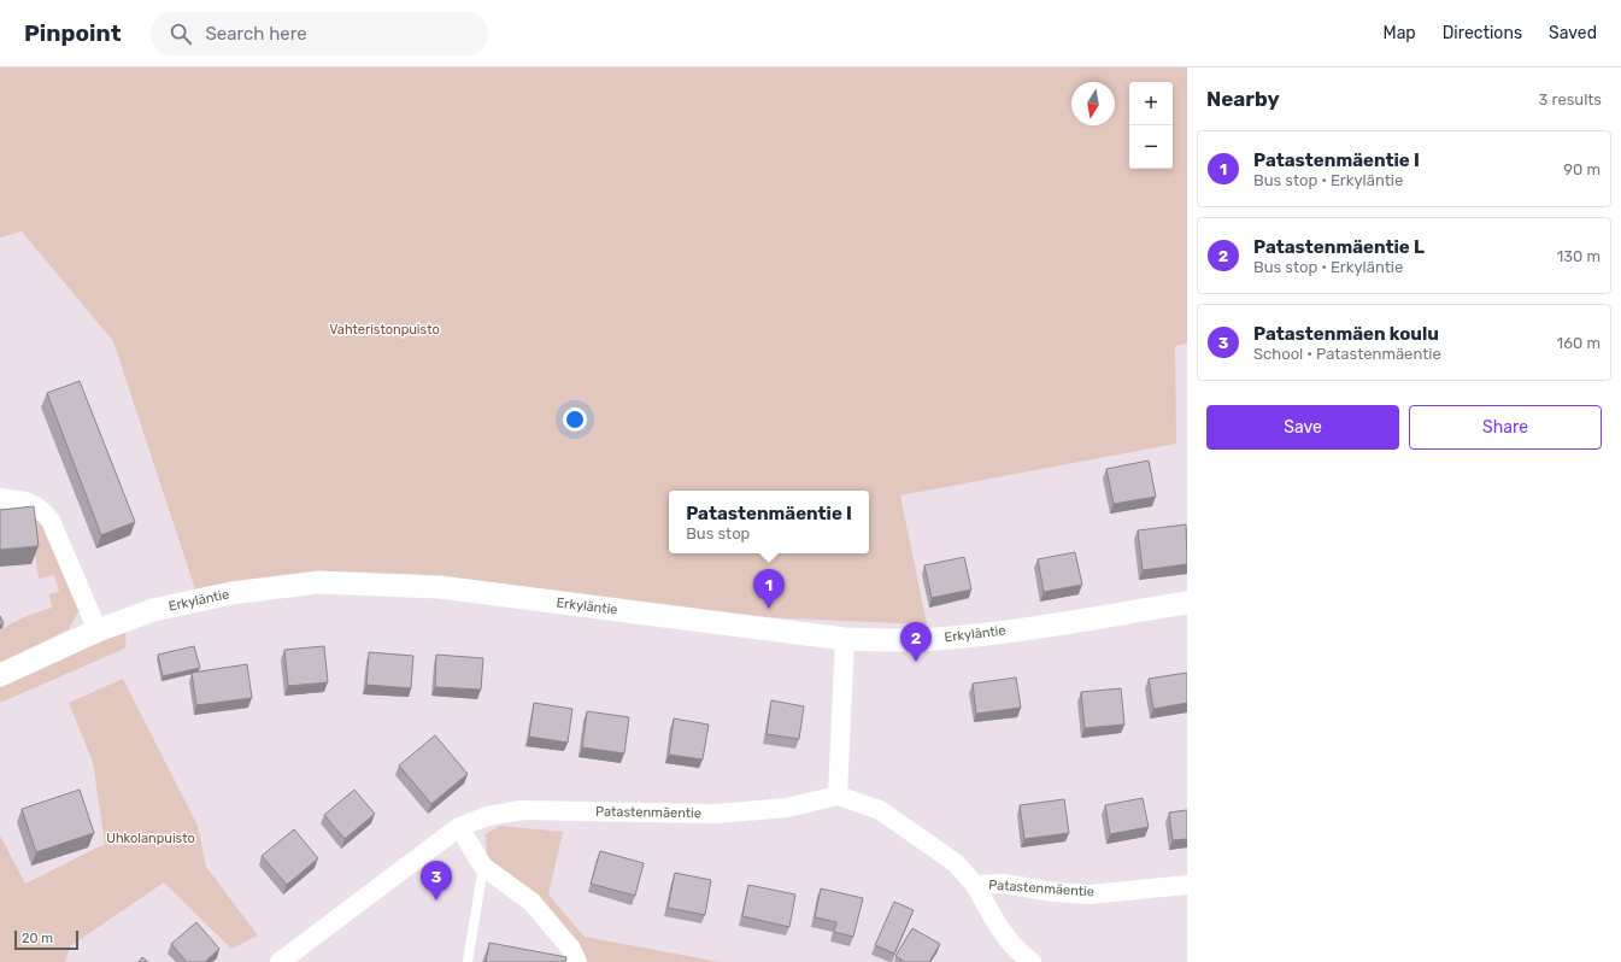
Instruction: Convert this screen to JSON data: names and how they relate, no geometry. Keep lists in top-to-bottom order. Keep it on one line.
{"streets":{"street":["Erkyläntie","Patastenmäentie"]},"parks":["Vahteristonpuisto","Uhkolanpuisto"],"scale_bar":"20 m","north":"bottom","page":{"header":"Pinpoint","search":"Search here","nav":["Map","Directions","Saved"],"heading":["Nearby","3 results"],"map_buttons":["+","−"],"list":[{"mark":"1","name":"Patastenmäentie I","note":"Bus stop · Erkyläntie","value":"90 m"},{"mark":"2","name":"Patastenmäentie L","note":"Bus stop · Erkyläntie","value":"130 m"},{"mark":"3","name":"Patastenmäen koulu","note":"School · Patastenmäentie","value":"160 m"}],"buttons":["Save","Share"],"popup":["Patastenmäentie I","Bus stop"],"pins":["1","2","3"],"scale":"20 m"}}
